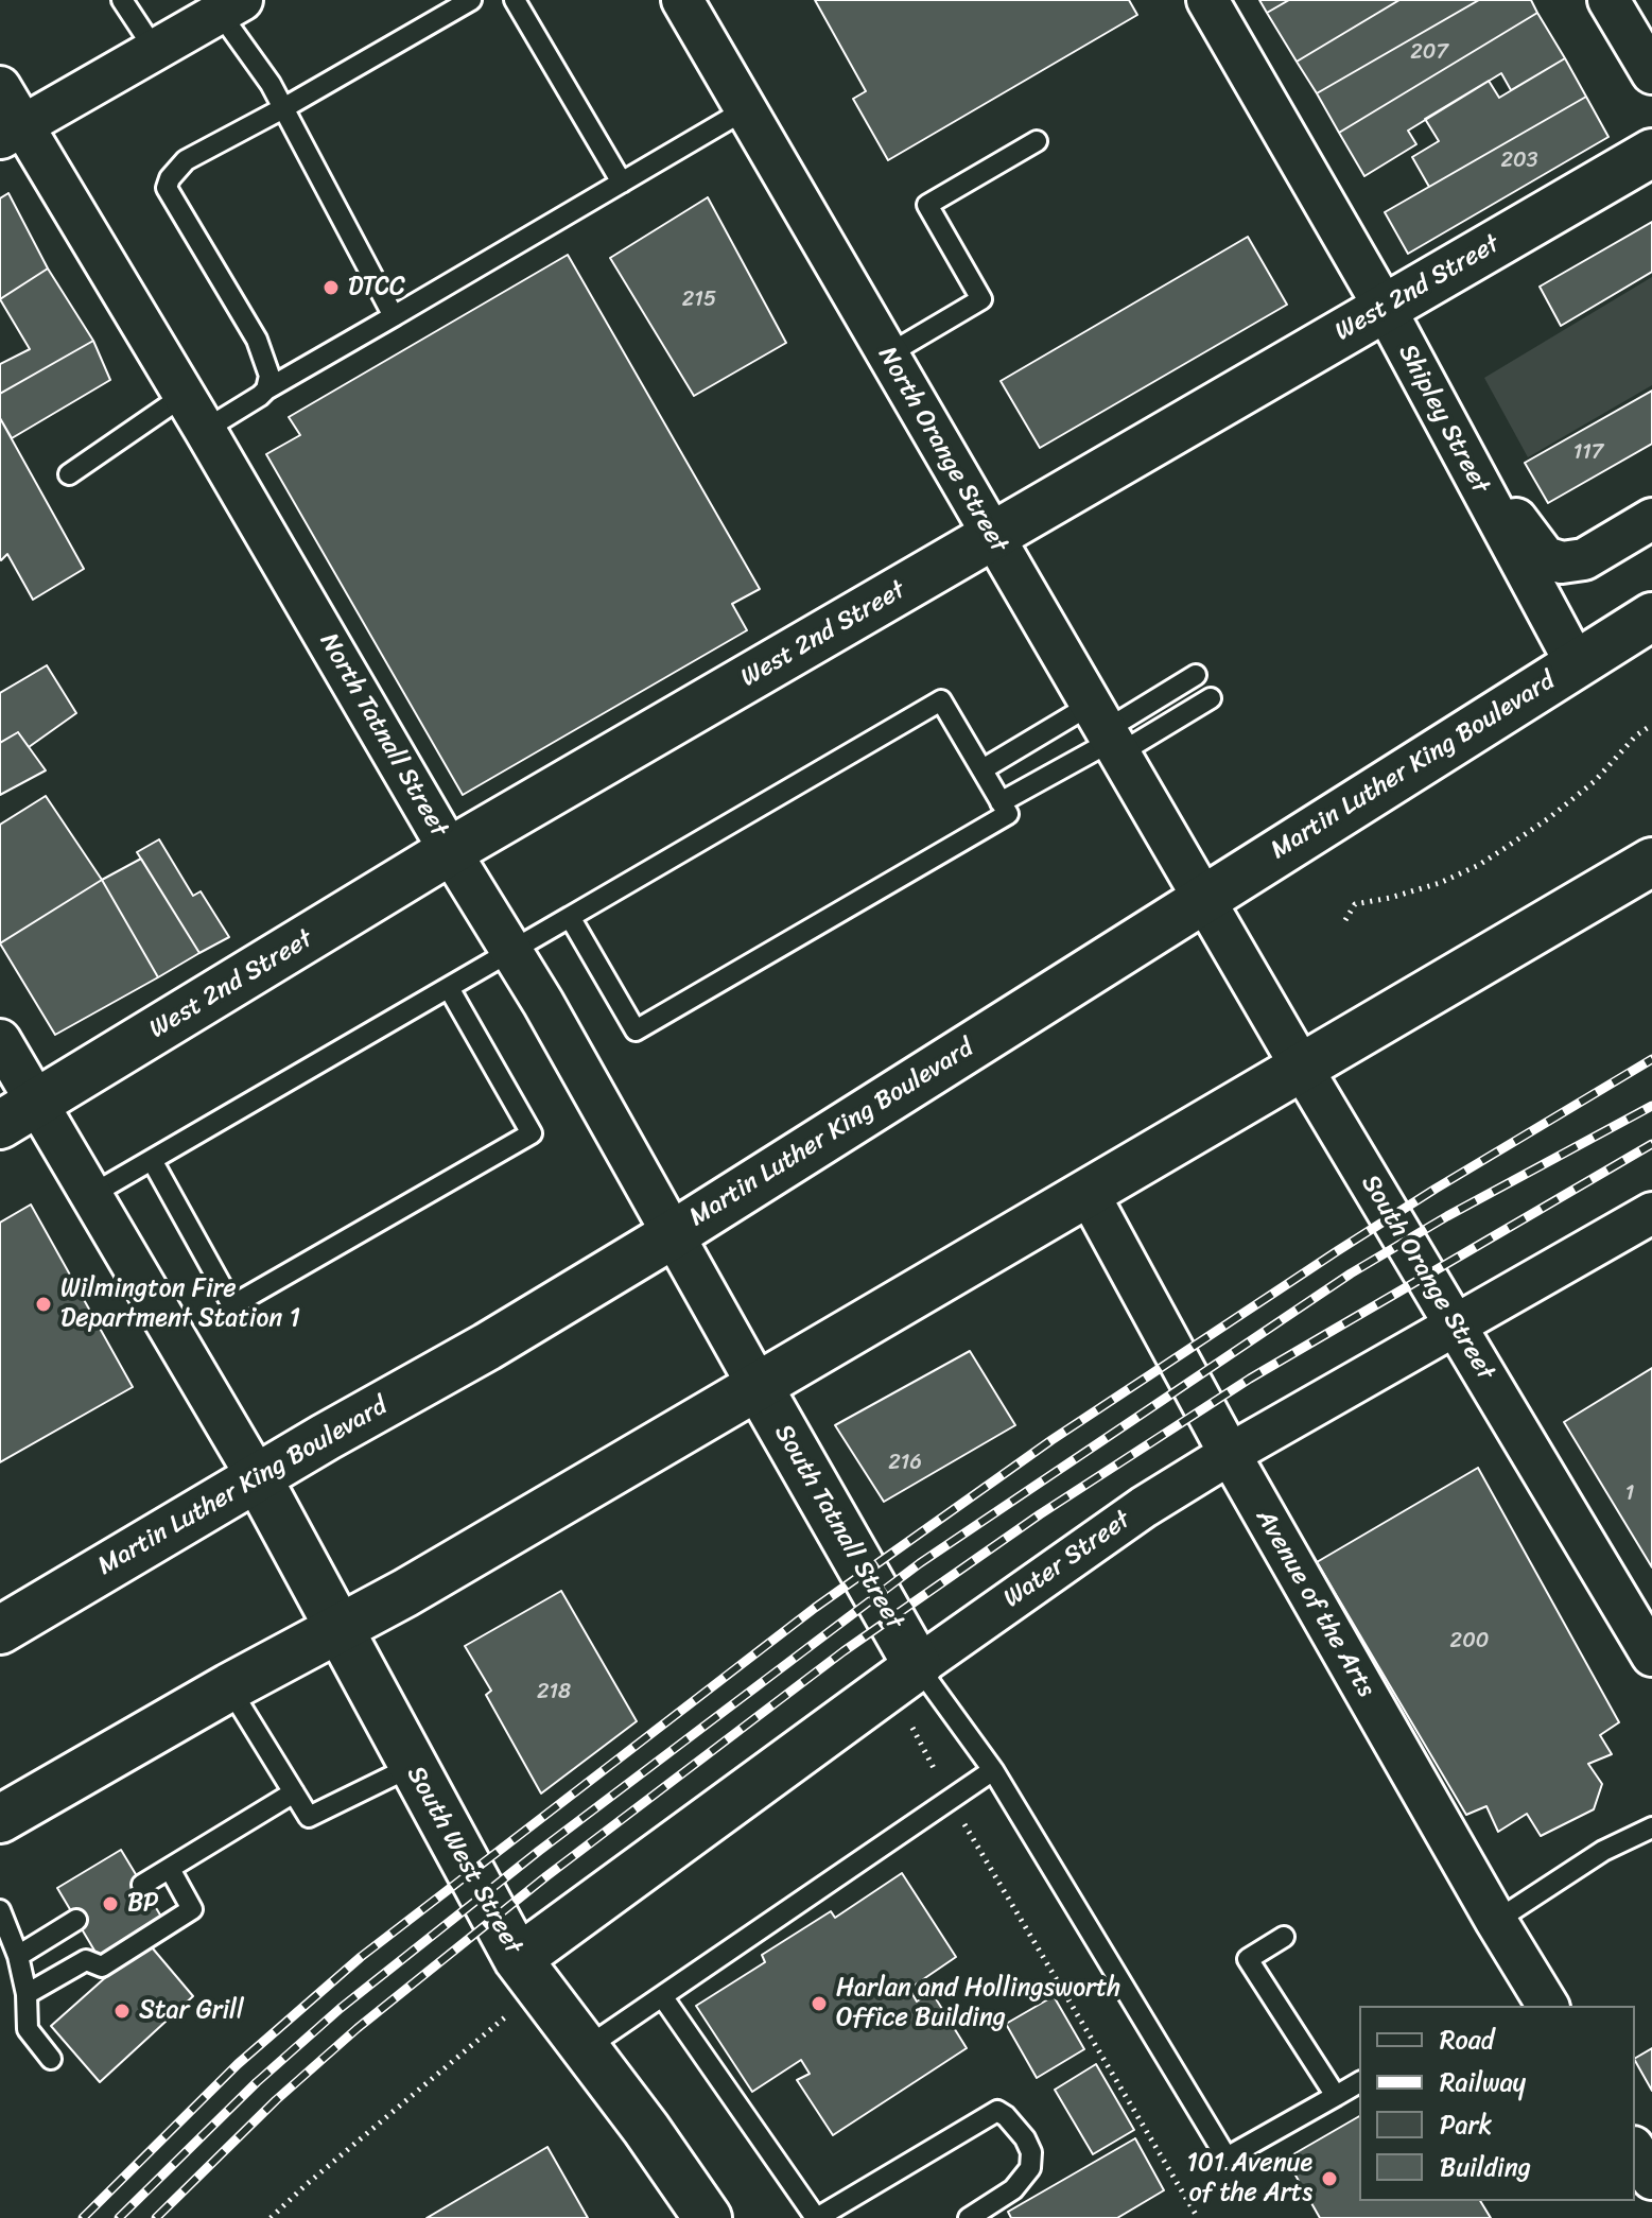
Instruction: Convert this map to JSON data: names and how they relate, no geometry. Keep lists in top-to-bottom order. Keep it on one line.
{"streets":{"main road":["West 2nd Street","Martin Luther King Boulevard","South Tatnall Street","Water Street","South West Street"],"street":["Shipley Street","North Orange Street","North Tatnall Street","South Orange Street","Avenue of the Arts"]},"crossings":[["West 2nd Street","Shipley Street"],["West 2nd Street","North Orange Street"],["West 2nd Street","North Tatnall Street"],["Shipley Street","Martin Luther King Boulevard"],["North Orange Street","Martin Luther King Boulevard"],["North Orange Street","South Orange Street"],["North Tatnall Street","Martin Luther King Boulevard"],["North Tatnall Street","South Tatnall Street"],["Martin Luther King Boulevard","South Orange Street"],["Martin Luther King Boulevard","South West Street"],["South Orange Street","Water Street"],["South Tatnall Street","Water Street"],["Water Street","Avenue of the Arts"],["Water Street","South West Street"]],"places":["DTCC","Wilmington Fire Department Station 1","BP","Harlan and Hollingsworth Office Building","Star Grill","101 Avenue of the Arts"],"house_numbers":["207","203","215","117","216","1","200","218"],"legend":["Road","Railway","Park","Building"]}
